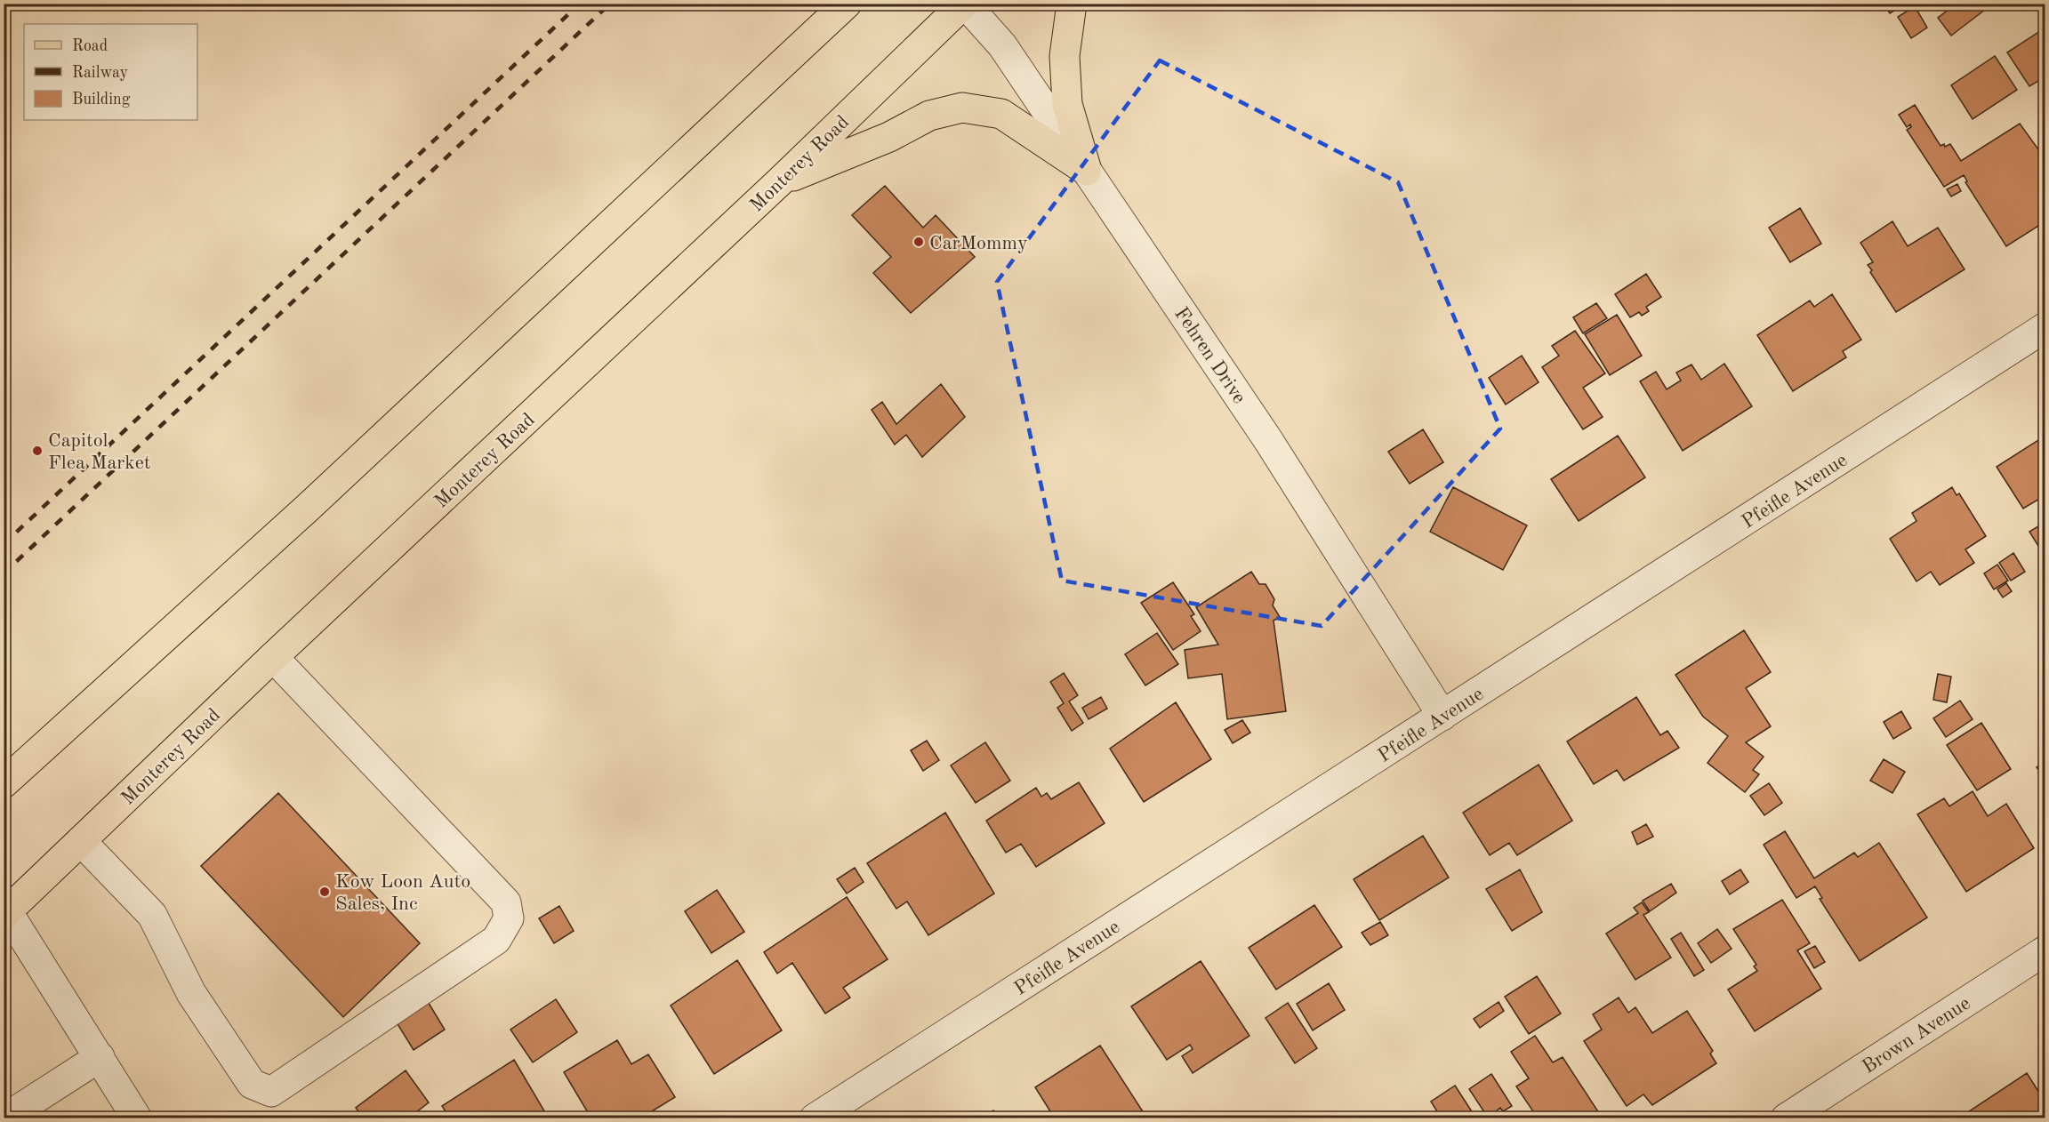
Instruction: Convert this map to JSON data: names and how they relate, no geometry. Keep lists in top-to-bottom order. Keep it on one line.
{"streets":{"main road":["Monterey Road"],"street":["Fehren Drive","Pfeifle Avenue","Brown Avenue"]},"crossings":[["Monterey Road","Fehren Drive"],["Fehren Drive","Pfeifle Avenue"]],"places":["CarMommy","Capitol Flea Market","Kow Loon Auto Sales, Inc"],"legend":["Road","Railway","Building"]}
